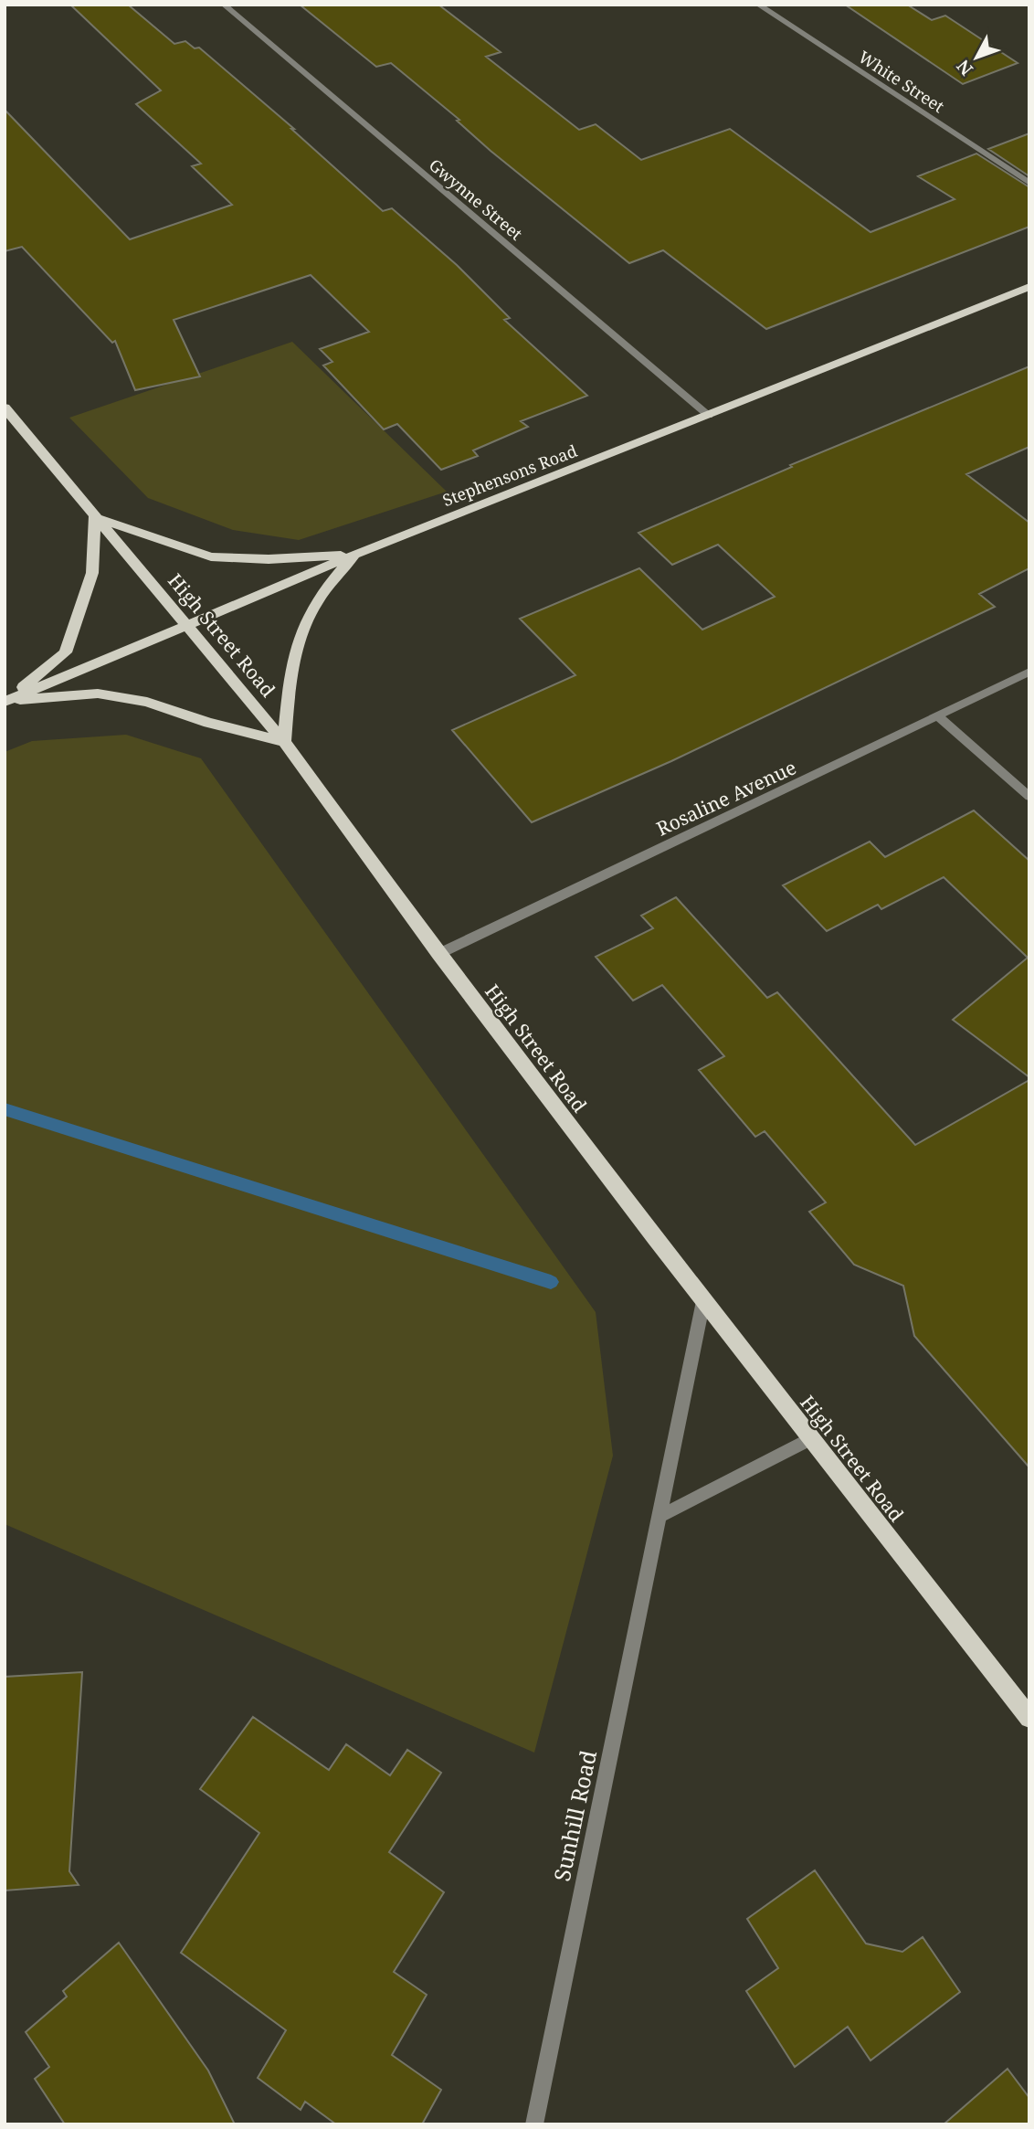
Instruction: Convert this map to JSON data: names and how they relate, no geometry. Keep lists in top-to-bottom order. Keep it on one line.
{"streets":{"main road":["Stephensons Road","High Street Road"],"street":["White Street","Gwynne Street","Rosaline Avenue","Sunhill Road"]},"crossings":[["Gwynne Street","Stephensons Road"],["Stephensons Road","High Street Road"],["High Street Road","Rosaline Avenue"],["High Street Road","Sunhill Road"]],"north":"bottom left"}
